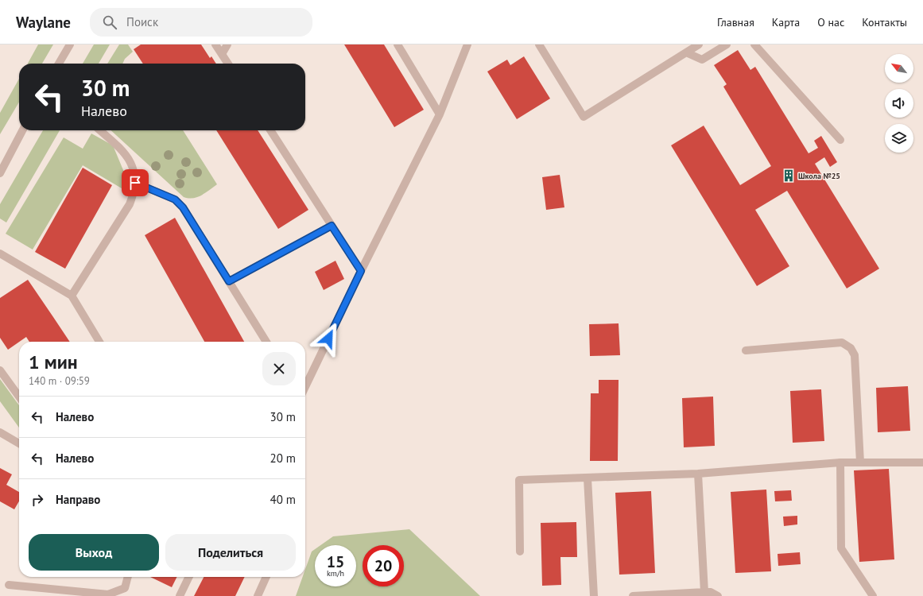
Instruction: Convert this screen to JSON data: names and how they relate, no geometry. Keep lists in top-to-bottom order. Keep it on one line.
{"places":{"building":["Школа №25"]},"north":"top left","page":{"header":"Waylane","search":"Поиск","nav":["Главная","Карта","О нас","Контакты"],"turn":["30 m","Налево"],"heading":["1 мин","140 m · 09:59"],"list":[{"name":"Налево","value":"30 m"},{"name":"Налево","value":"20 m"},{"name":"Направо","value":"40 m"}],"buttons":["Выход","Поделиться"],"speed":"15 km/h","limit":"20"}}
